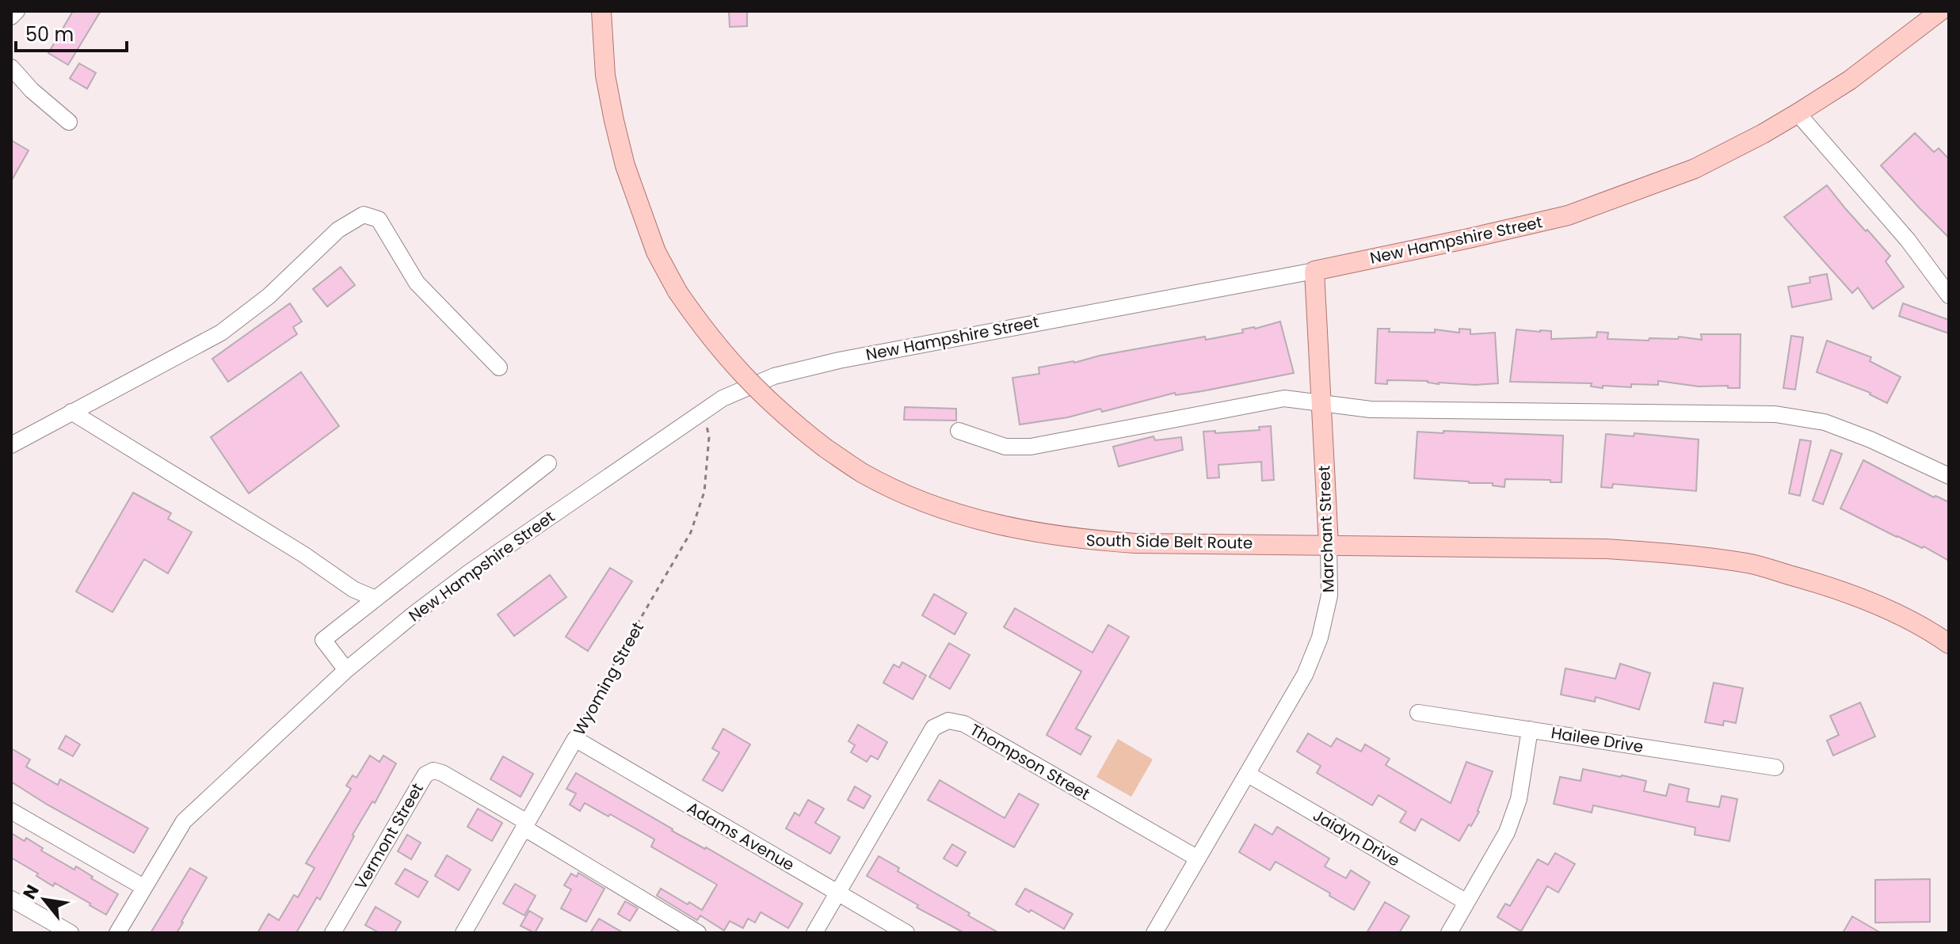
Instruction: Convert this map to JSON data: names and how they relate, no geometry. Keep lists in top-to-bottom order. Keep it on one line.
{"streets":{"main road":["New Hampshire Street","Marchant Street","South Side Belt Route"],"street":["Wyoming Street","Hailee Drive","Thompson Street","Vermont Street","Adams Avenue","Jaidyn Drive"]},"crossings":[["New Hampshire Street","Marchant Street"],["New Hampshire Street","Wyoming Street"],["Marchant Street","South Side Belt Route"],["Marchant Street","Thompson Street"],["Marchant Street","Jaidyn Drive"],["Wyoming Street","Vermont Street"],["Wyoming Street","Adams Avenue"],["Thompson Street","Adams Avenue"]],"scale_bar":"50 m","north":"top left"}
